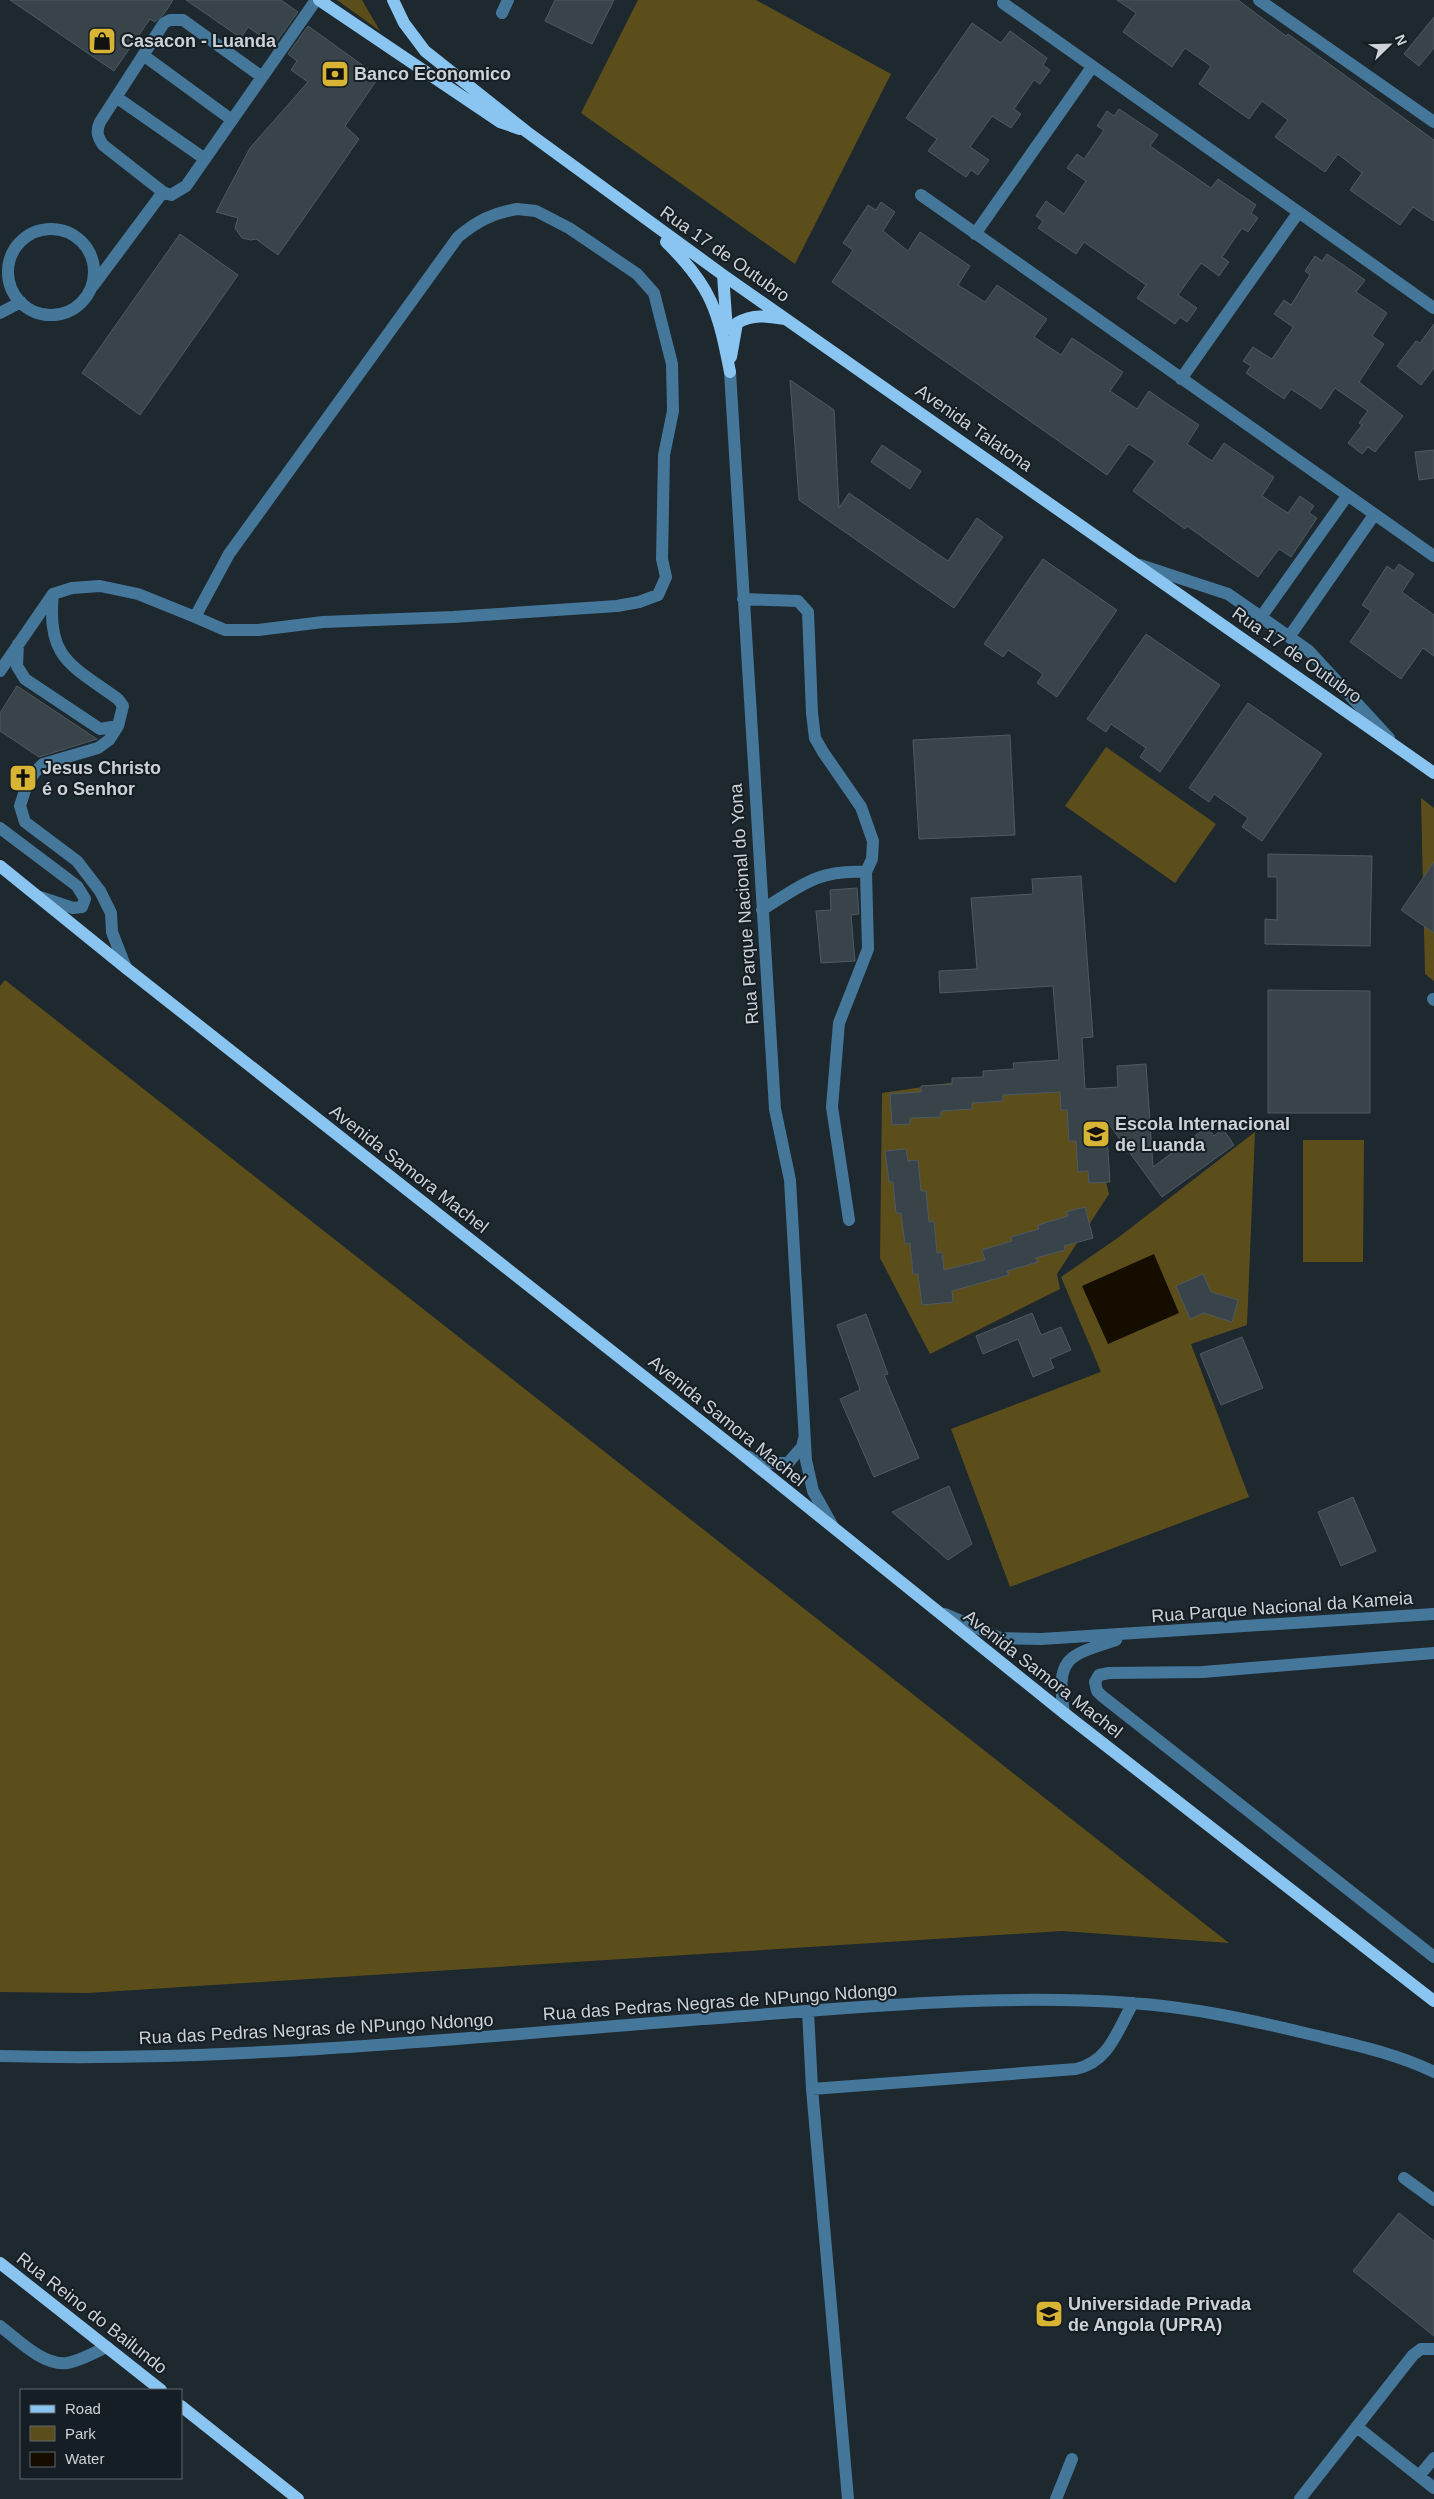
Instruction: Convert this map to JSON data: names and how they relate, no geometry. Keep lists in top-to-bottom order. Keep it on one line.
{"streets":{"main road":["Rua 17 de Outubro","Avenida Talatona","Avenida Samora Machel","Rua Reino do Bailundo"],"street":["Rua Parque Nacional do Yona","Rua Parque Nacional da Kameia","Rua das Pedras Negras de NPungo Ndongo"]},"crossings":[["Rua 17 de Outubro","Avenida Talatona"],["Rua Parque Nacional do Yona","Avenida Samora Machel"],["Avenida Samora Machel","Rua Parque Nacional da Kameia"]],"places":{"shop":["Casacon - Luanda"],"bank":["Banco Economico"],"church":["Jesus Christo é o Senhor"],"school or university":["Escola Internacional de Luanda","Universidade Privada de Angola (UPRA)"]},"legend":["Road","Park","Water"],"north":"top right"}
